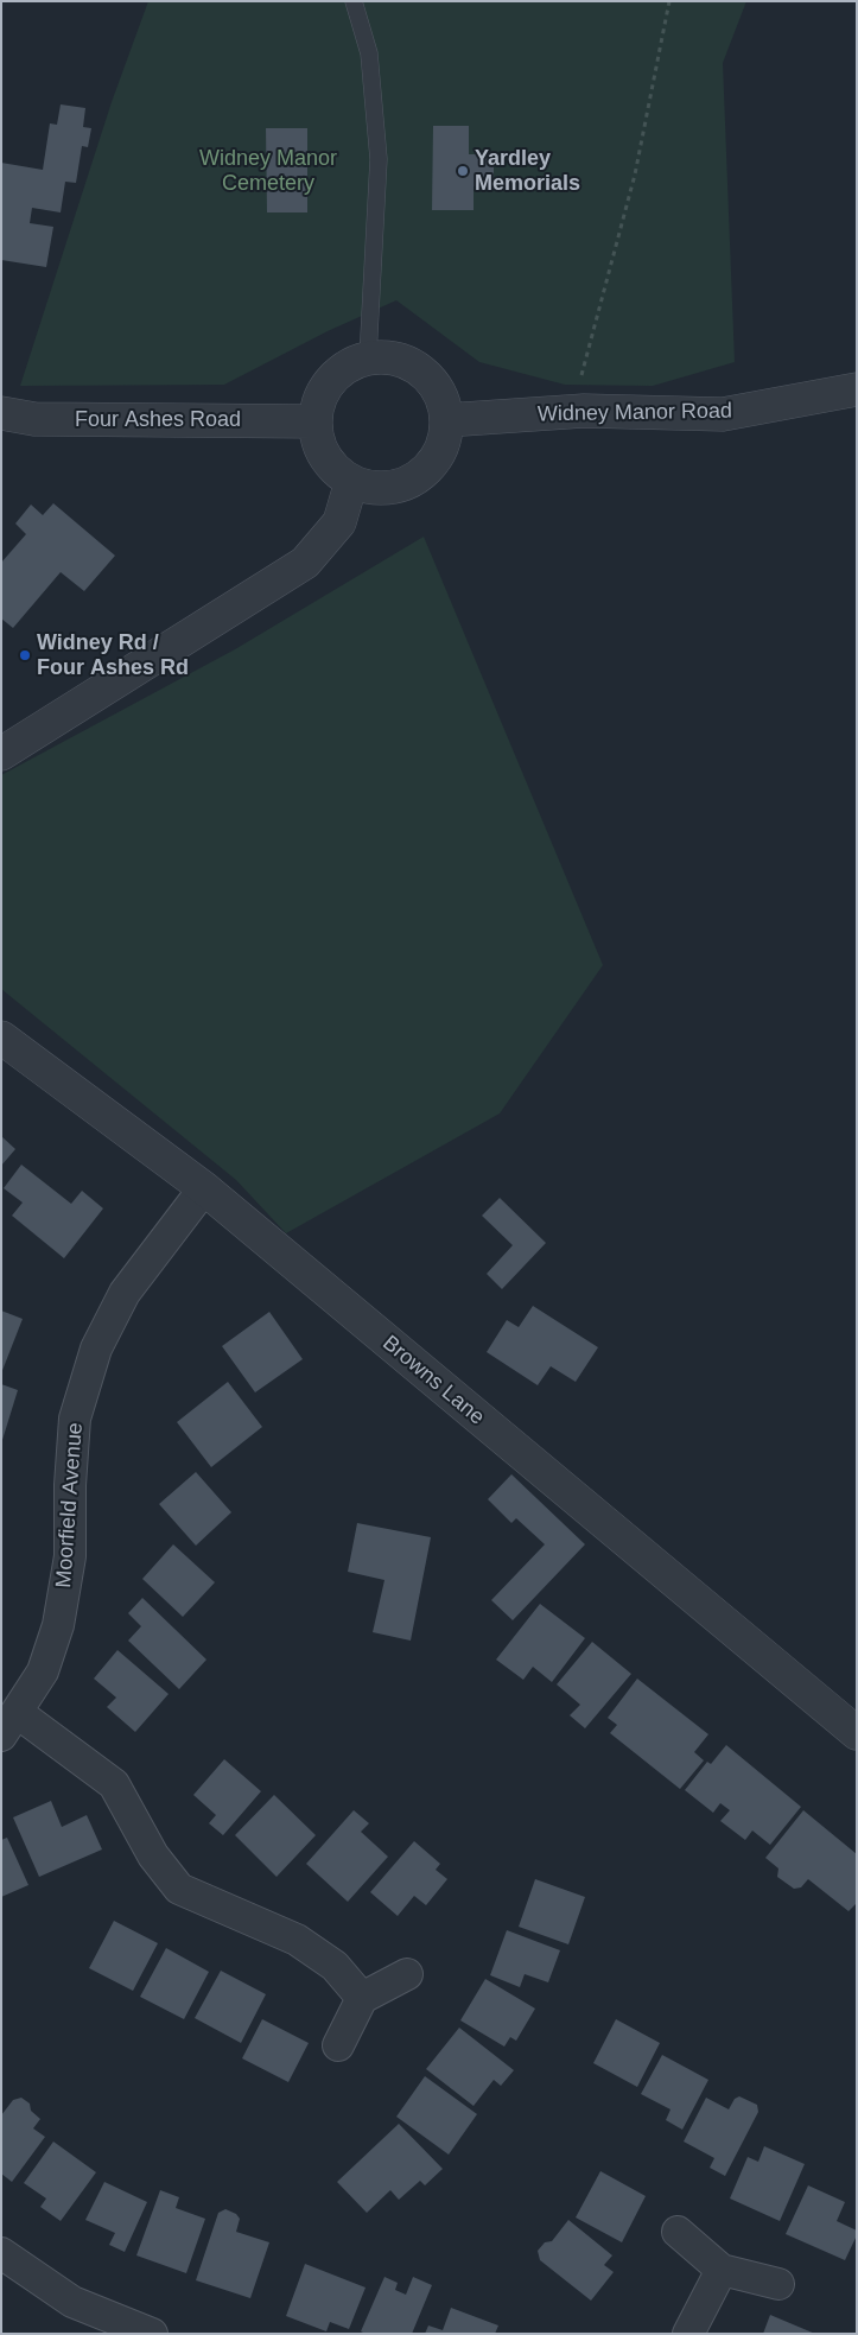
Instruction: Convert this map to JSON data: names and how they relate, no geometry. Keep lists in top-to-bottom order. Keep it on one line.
{"streets":{"street":["Widney Manor Road","Four Ashes Road","Browns Lane","Moorfield Avenue"]},"crossings":[["Widney Manor Road","Four Ashes Road"],["Browns Lane","Moorfield Avenue"]],"parks":["Widney Manor Cemetery"],"places":["Yardley Memorials","Widney Rd / Four Ashes Rd"]}
